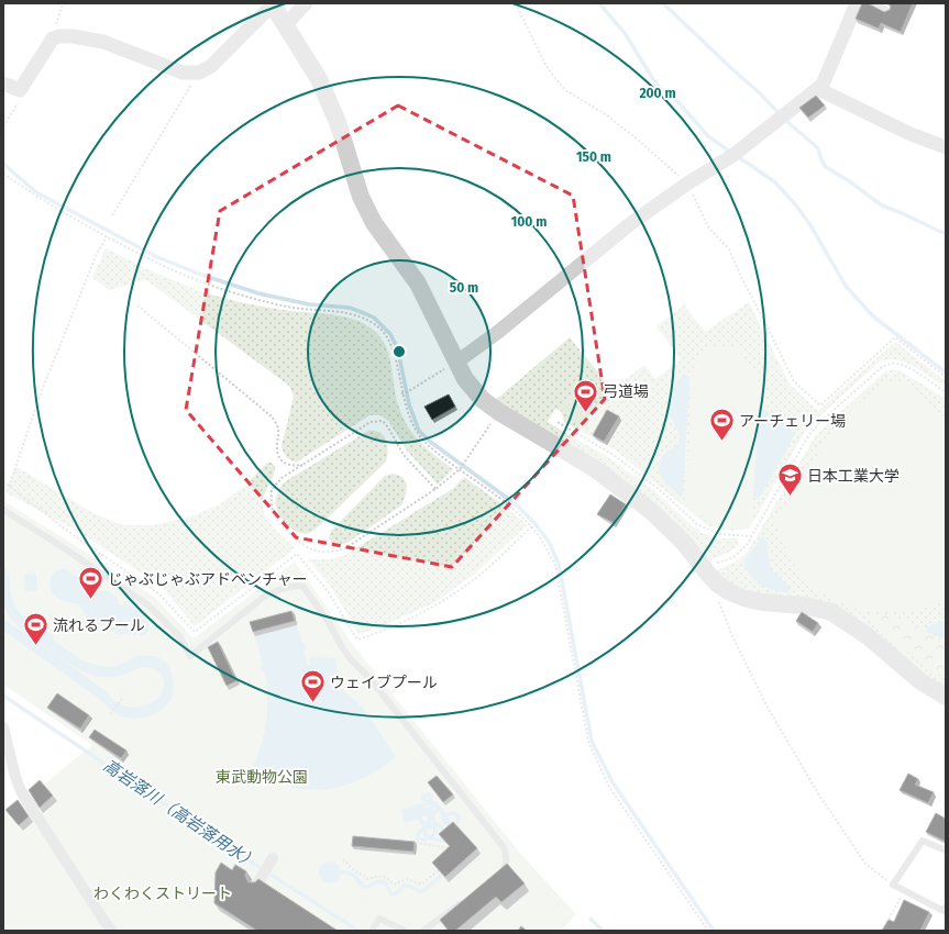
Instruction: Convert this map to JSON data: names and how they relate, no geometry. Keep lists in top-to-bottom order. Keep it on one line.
{"water":["高岩落川（高岩落用水）"],"parks":["東武動物公園","わくわくストリート"],"places":{"sports":["弓道場","アーチェリー場","じゃぶじゃぶアドベンチャー","流れるプール","ウェイブプール"],"school or university":["日本工業大学"]},"rings":["200 m","150 m","100 m","50 m"]}
